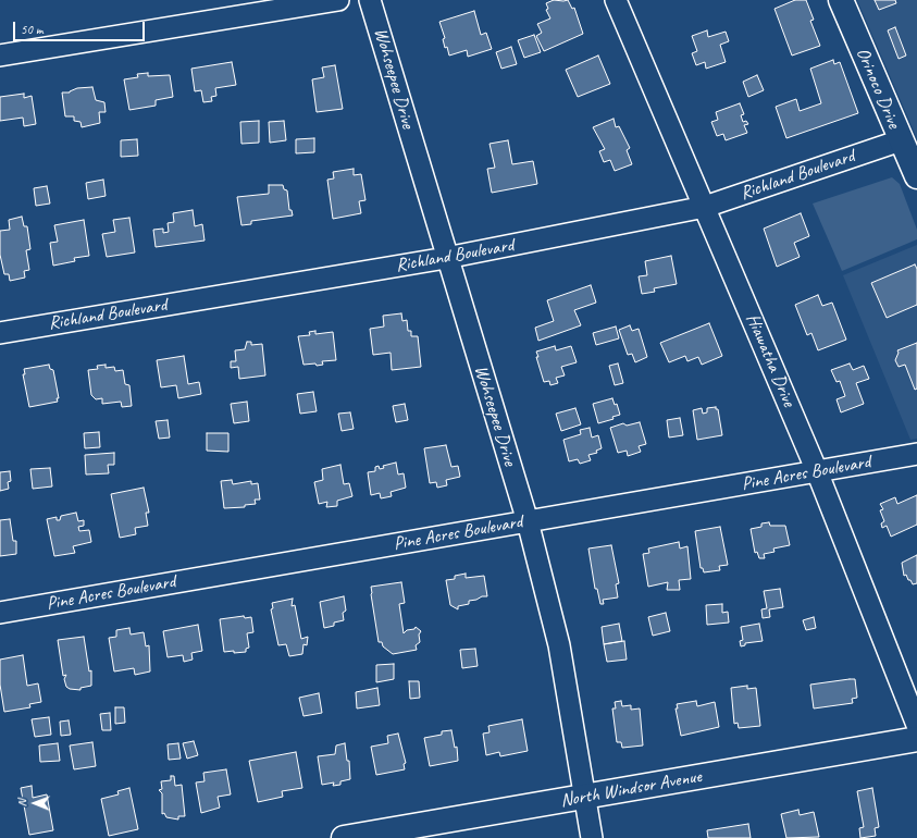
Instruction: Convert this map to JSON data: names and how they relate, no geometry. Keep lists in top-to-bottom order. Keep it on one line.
{"streets":{"street":["Wohseepee Drive","Orinoco Drive","Richland Boulevard","Hiawatha Drive","Pine Acres Boulevard","North Windsor Avenue"]},"crossings":[["Wohseepee Drive","Richland Boulevard"],["Wohseepee Drive","Pine Acres Boulevard"],["Wohseepee Drive","North Windsor Avenue"],["Orinoco Drive","Richland Boulevard"],["Richland Boulevard","Hiawatha Drive"],["Hiawatha Drive","Pine Acres Boulevard"]],"scale_bar":"50 m","north":"left"}
